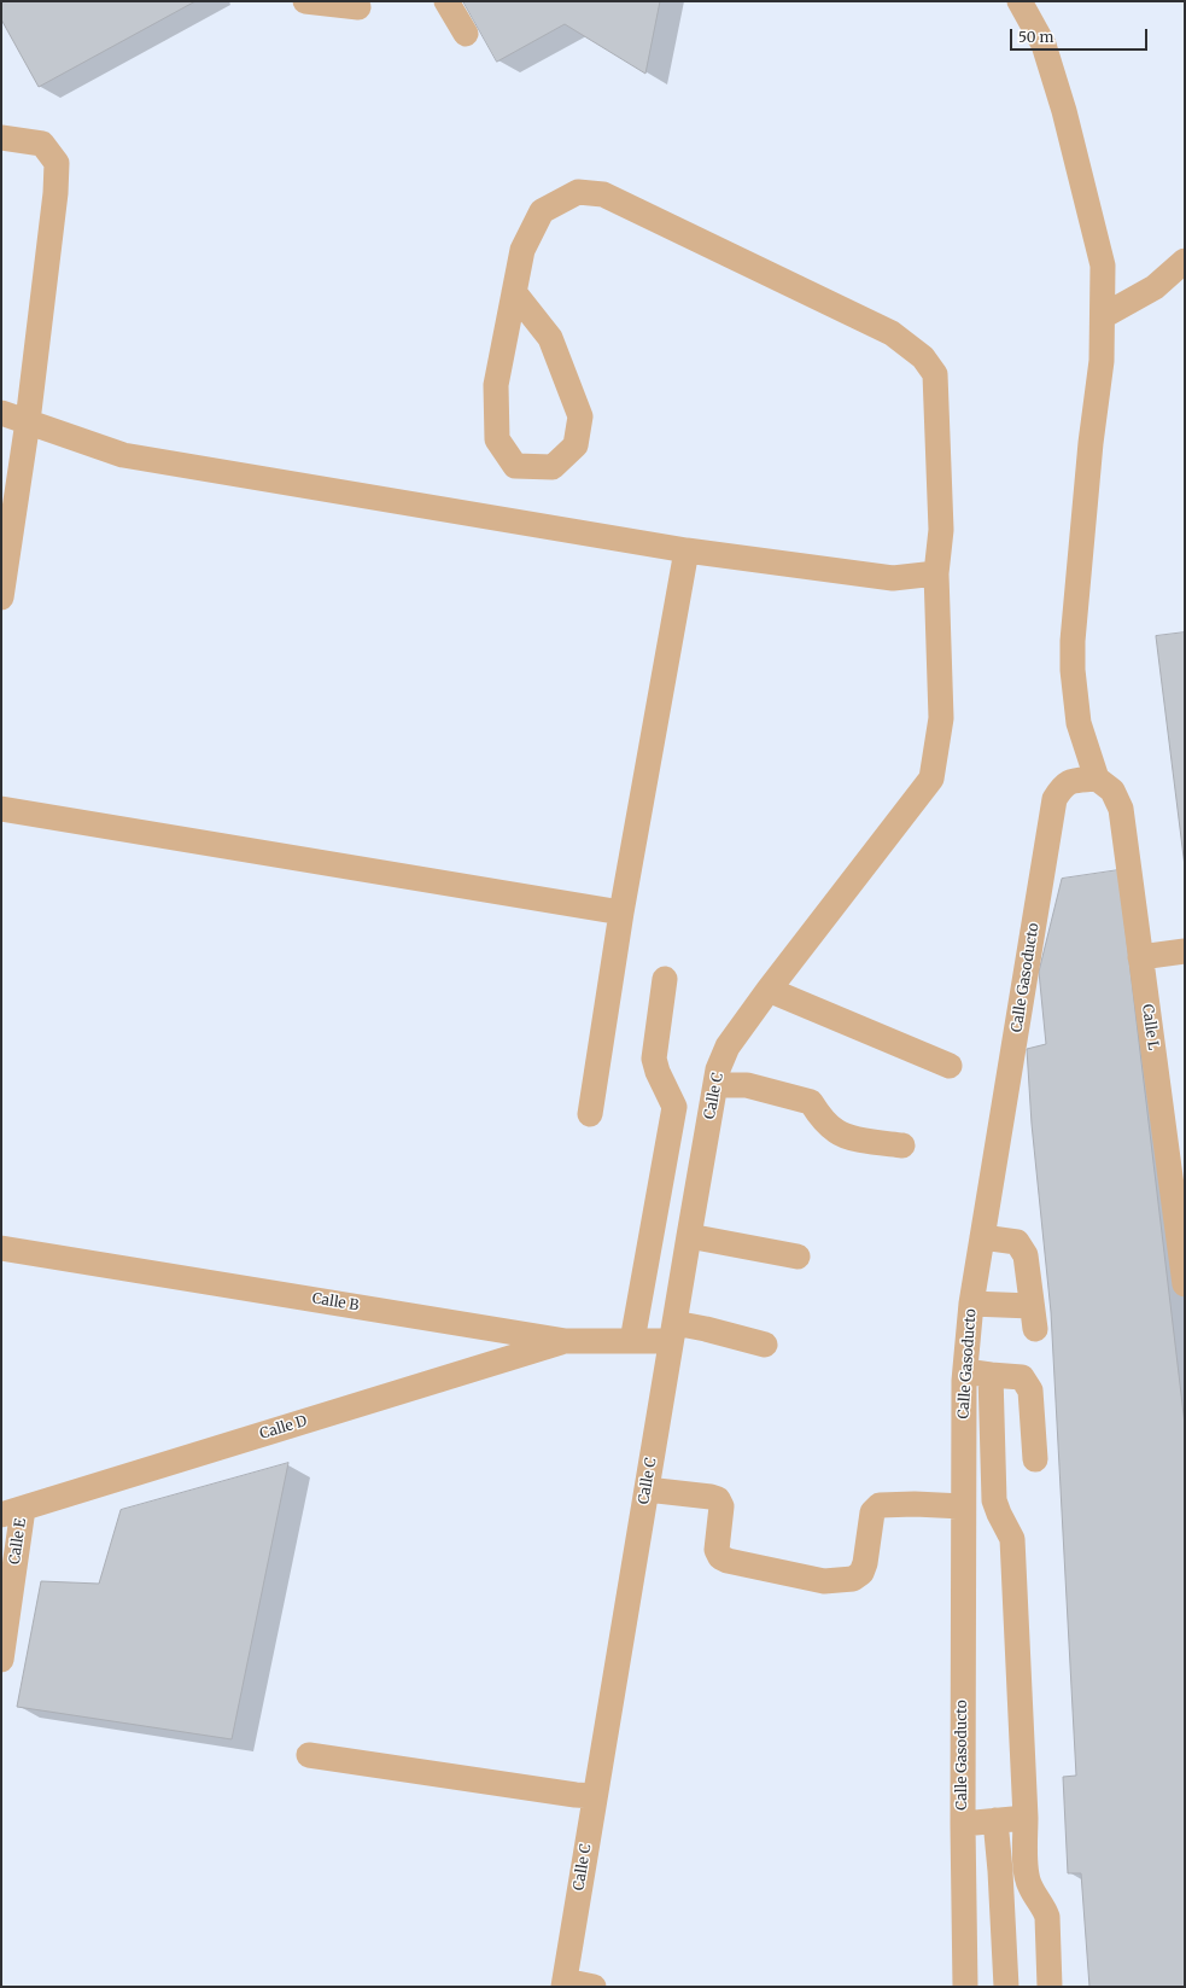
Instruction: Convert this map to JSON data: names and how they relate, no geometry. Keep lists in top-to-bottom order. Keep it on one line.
{"streets":{"street":["Calle Gasoducto","Calle L","Calle C","Calle B","Calle D","Calle E"]},"crossings":[["Calle Gasoducto","Calle L"],["Calle C","Calle B"],["Calle B","Calle D"],["Calle D","Calle E"]],"scale_bar":"50 m"}
